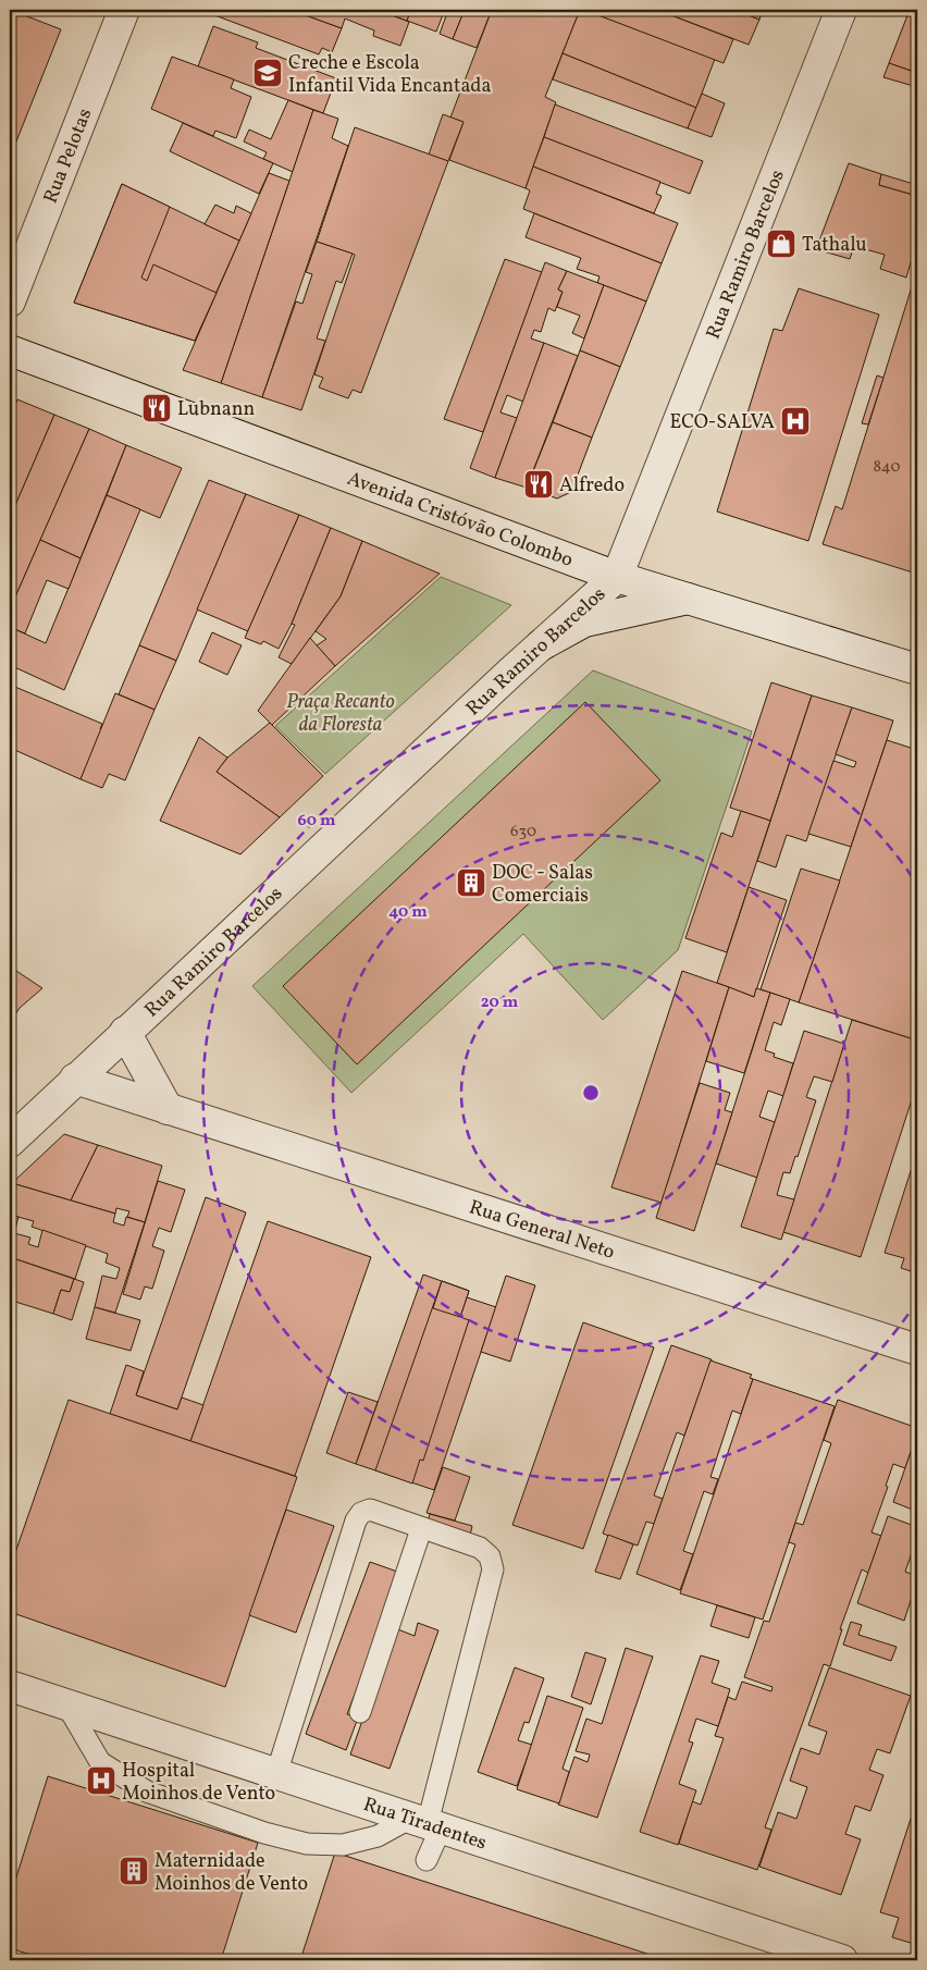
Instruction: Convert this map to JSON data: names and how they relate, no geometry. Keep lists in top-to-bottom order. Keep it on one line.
{"streets":{"street":["Rua Pelotas","Rua Ramiro Barcelos","Avenida Cristóvão Colombo","Rua General Neto","Rua Tiradentes"]},"crossings":[["Rua Ramiro Barcelos","Avenida Cristóvão Colombo"],["Rua Ramiro Barcelos","Rua General Neto"]],"parks":["Praça Recanto da Floresta"],"places":{"school or university":["Creche e Escola Infantil Vida Encantada"],"shop":["Tathalu"],"restaurant":["Lubnann","Alfredo"],"hospital":["ECO-SALVA","Hospital Moinhos de Vento"],"building":["DOC - Salas Comerciais","Maternidade Moinhos de Vento"]},"house_numbers":["840","630"],"rings":["60 m","40 m","20 m"]}
